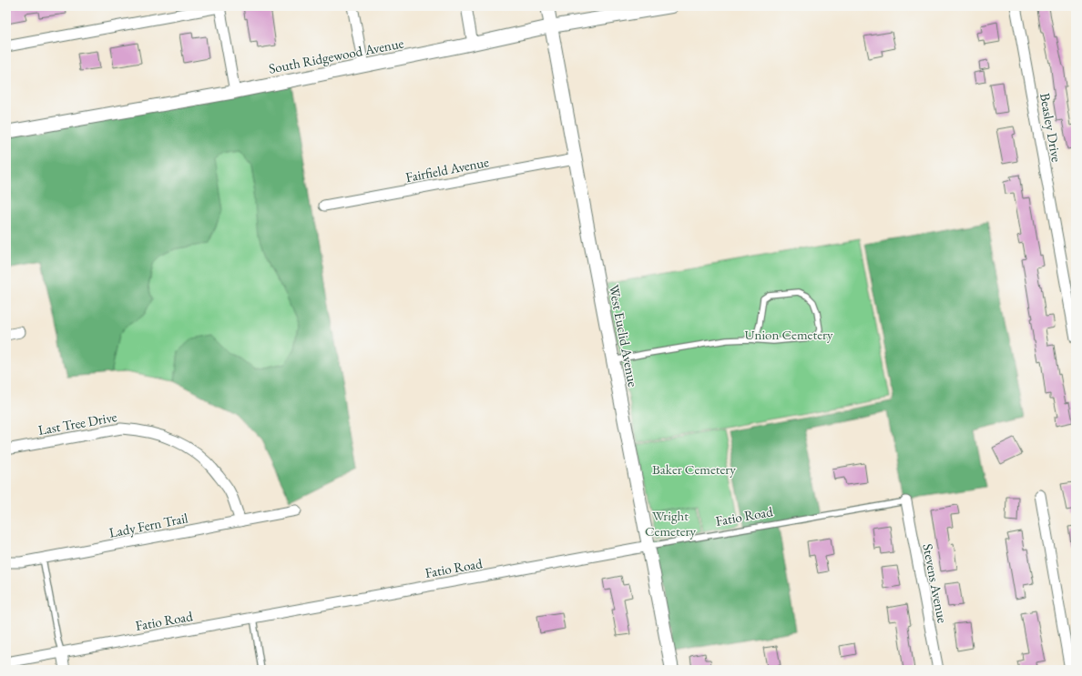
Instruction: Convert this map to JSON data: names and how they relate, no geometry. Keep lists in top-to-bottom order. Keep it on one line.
{"streets":{"street":["South Ridgewood Avenue","Beasley Drive","Fairfield Avenue","West Euclid Avenue","Last Tree Drive","Fatio Road","Lady Fern Trail","Stevens Avenue"]},"crossings":[["South Ridgewood Avenue","West Euclid Avenue"],["Fairfield Avenue","West Euclid Avenue"],["West Euclid Avenue","Fatio Road"],["Last Tree Drive","Lady Fern Trail"],["Fatio Road","Stevens Avenue"]],"parks":["Union Cemetery","Baker Cemetery","Wright Cemetery"]}
